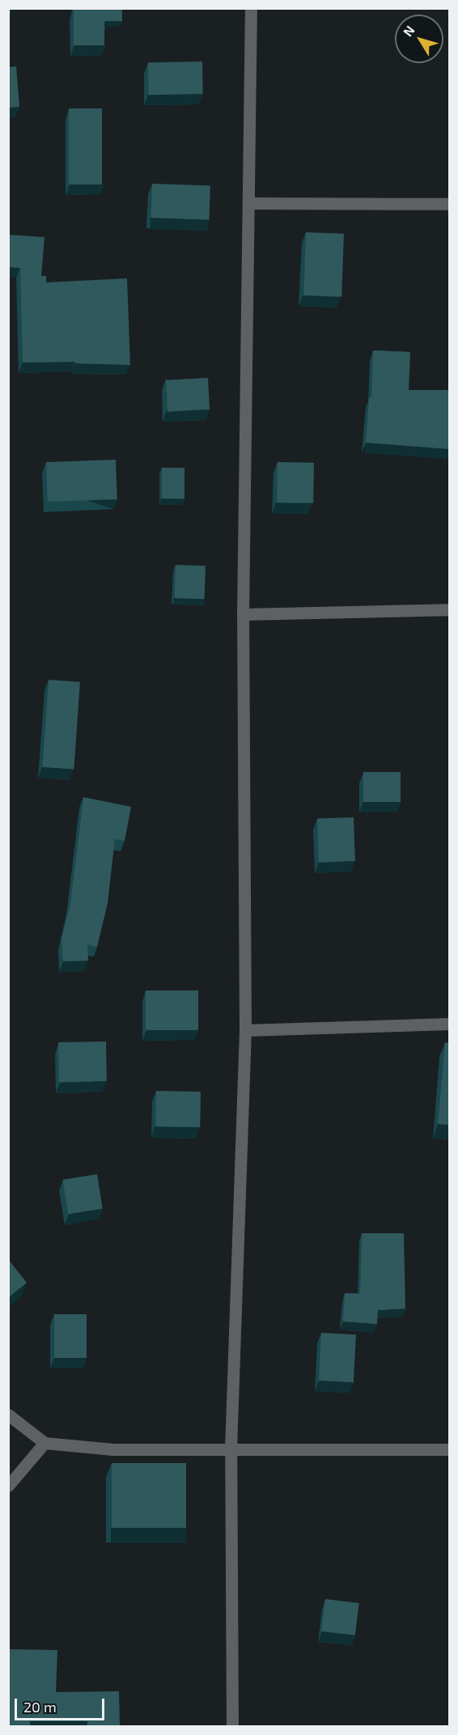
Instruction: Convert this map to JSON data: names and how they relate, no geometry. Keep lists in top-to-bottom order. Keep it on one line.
{"scale_bar":"20 m","north":"top left"}
